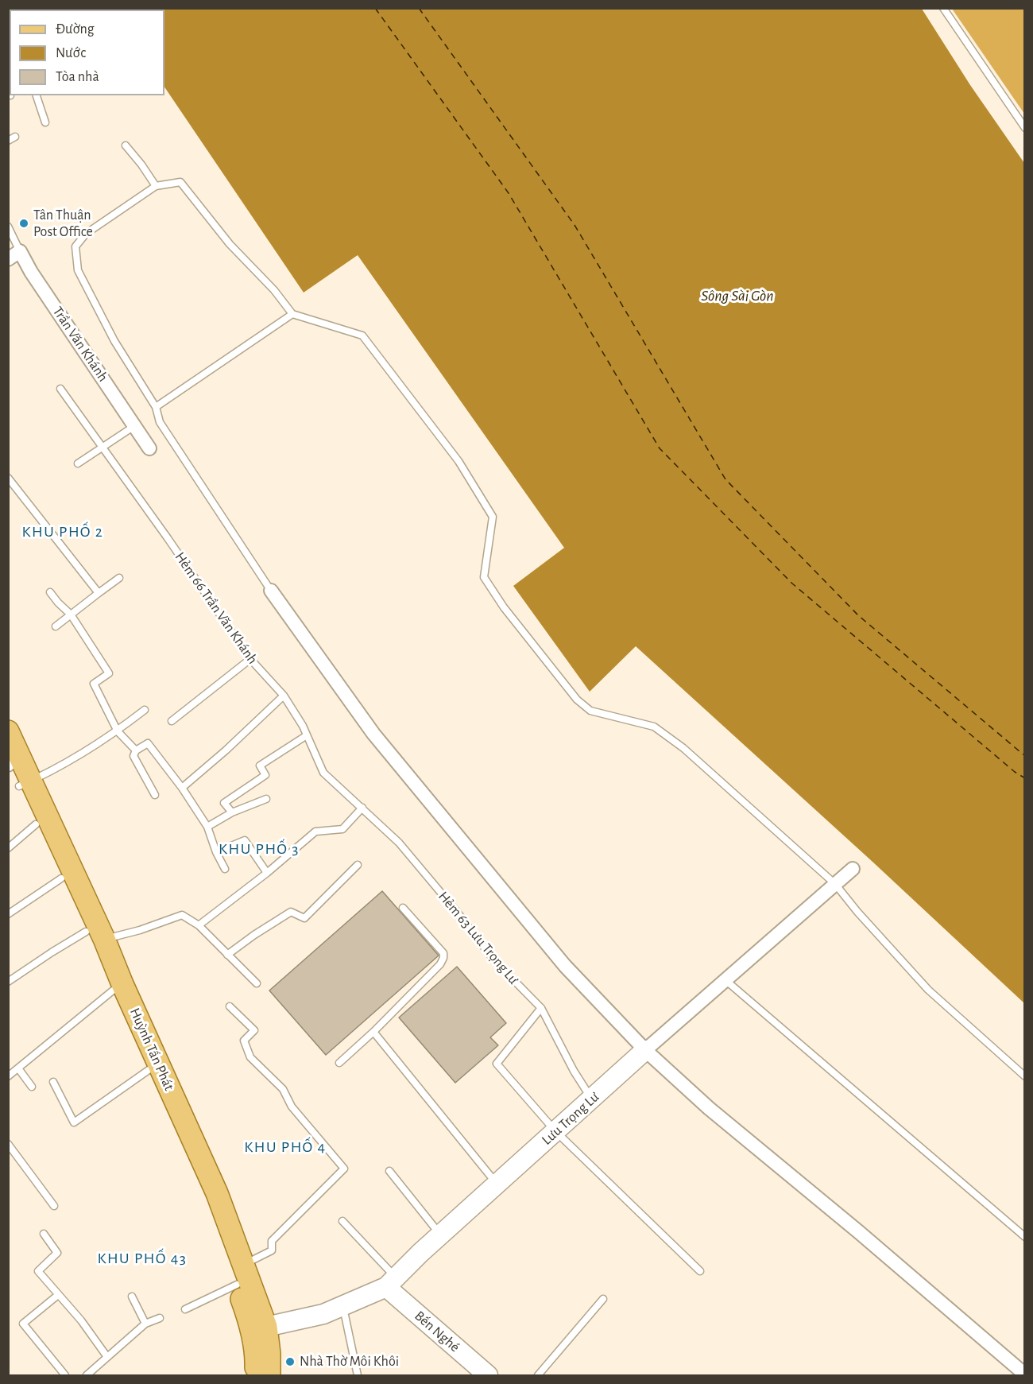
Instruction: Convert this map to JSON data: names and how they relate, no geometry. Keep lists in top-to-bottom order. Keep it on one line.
{"streets":{"main road":["Huỳnh Tấn Phát"],"street":["Trần Văn Khánh","Lưu Trọng Lư","Bến Nghé"],"lane":["Hẻm 66 Trần Văn Khánh","Hẻm 63 Lưu Trọng Lư"]},"crossings":[["Hẻm 66 Trần Văn Khánh","Hẻm 63 Lưu Trọng Lư"],["Hẻm 63 Lưu Trọng Lư","Lưu Trọng Lư"],["Huỳnh Tấn Phát","Lưu Trọng Lư"],["Lưu Trọng Lư","Bến Nghé"]],"districts":["KHU PHỐ 2","KHU PHỐ 3","KHU PHỐ 4","KHU PHỐ 43"],"water":["Sông Sài Gòn"],"places":["Tân Thuận Post Office","Nhà Thờ Môi Khôi"],"legend":["Đường","Nước","Tòa nhà"]}
